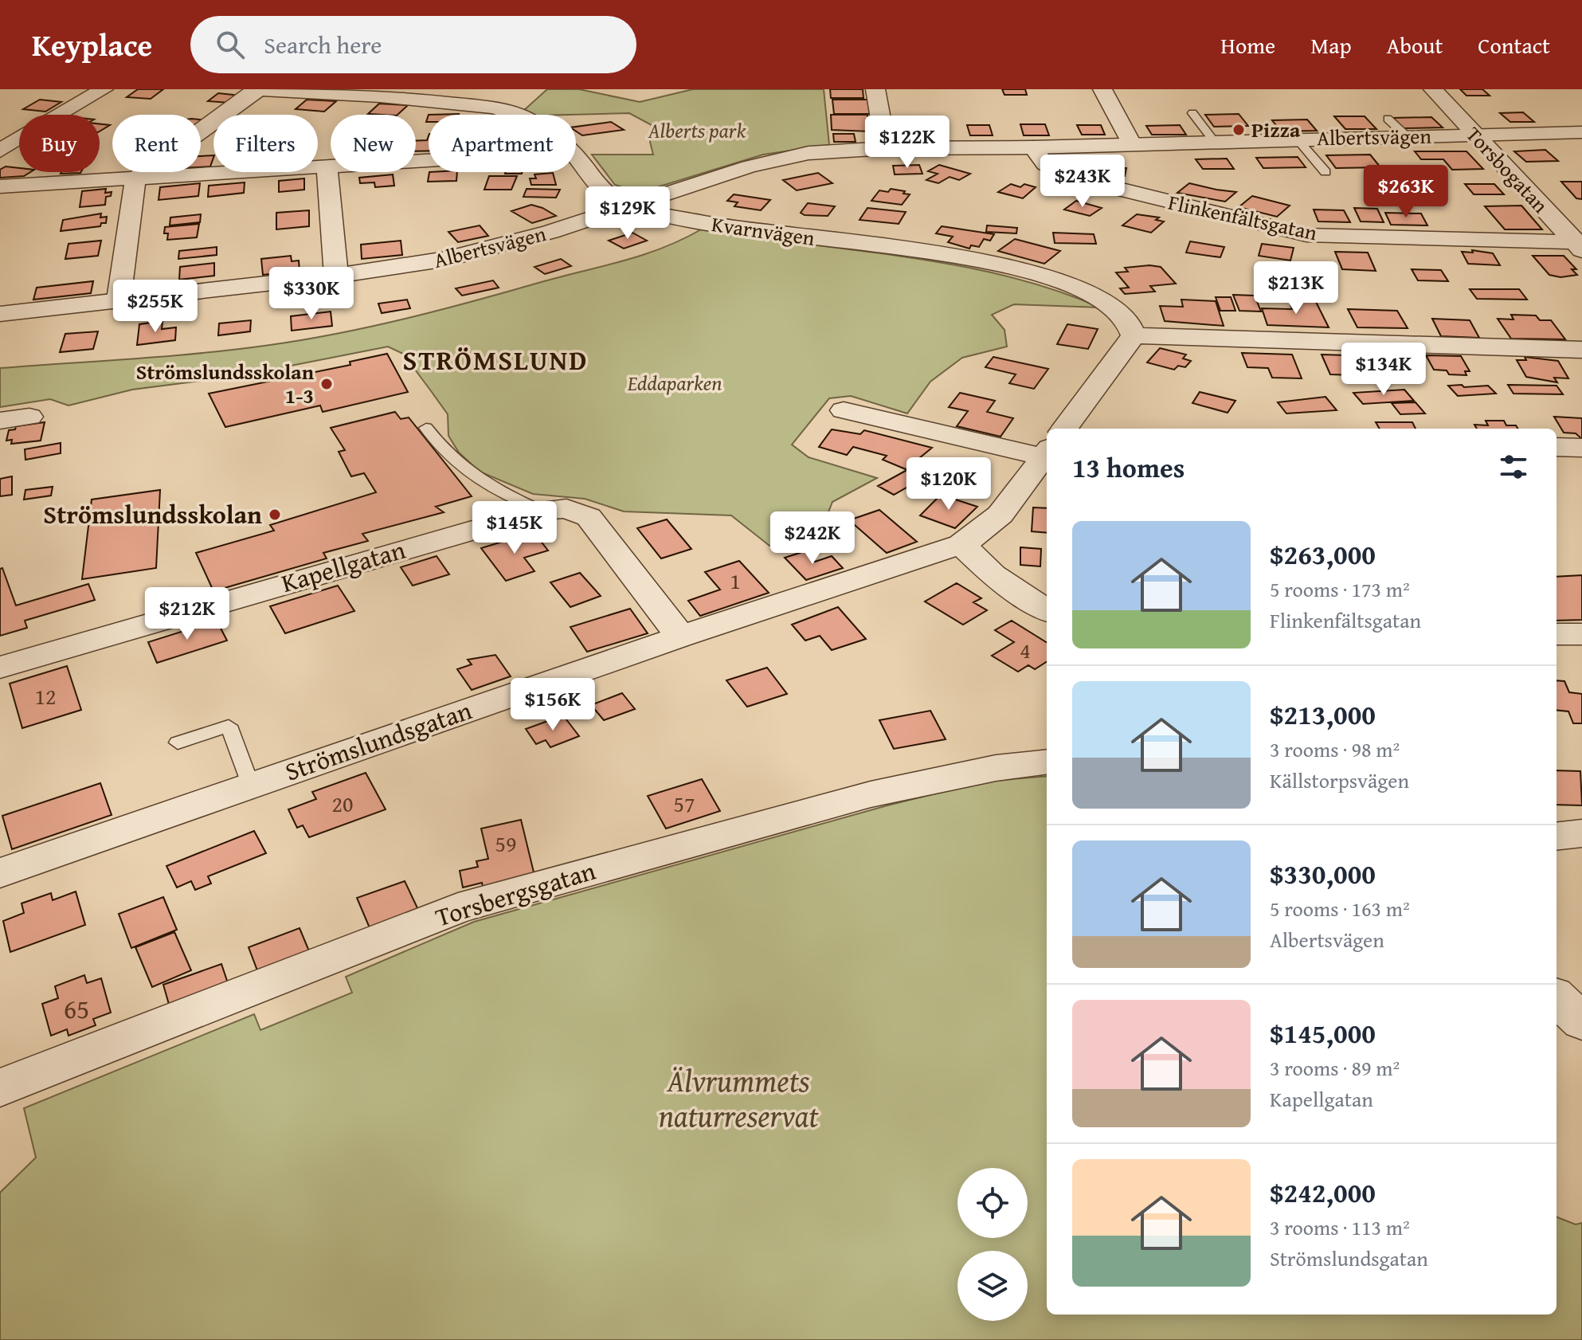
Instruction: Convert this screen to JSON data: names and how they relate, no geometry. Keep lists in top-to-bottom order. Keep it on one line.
{"streets":{"street":["Albertsvägen","Torsbogatan","Flinkenfältsgatan","Kvarnvägen","Kapellgatan","Strömslundsgatan","Torsbergsgatan"]},"crossings":[["Albertsvägen","Torsbogatan"],["Albertsvägen","Flinkenfältsgatan"],["Albertsvägen","Kvarnvägen"],["Torsbogatan","Flinkenfältsgatan"],["Kapellgatan","Strömslundsgatan"]],"districts":["STRÖMSLUND"],"parks":["Alberts park","Eddaparken","Älvrummets naturreservat"],"places":["Pizza","Strömslundsskolan 1-3","Strömslundsskolan"],"house_numbers":["1","4","12","20","57","59","65"],"page":{"header":"Keyplace","search":"Search here","nav":["Home","Map","About","Contact"],"chip":["Buy","Rent","Filters","New","Apartment"],"price":["$122K","$243K","$263K","$129K","$213K","$330K","$255K","$134K","$120K","$145K","$242K","$212K","$156K"],"heading":"13 homes","list":[{"name":"$263,000","note":"5 rooms · 173 m² · Flinkenfältsgatan"},{"name":"$213,000","note":"3 rooms · 98 m² · Källstorpsvägen"},{"name":"$330,000","note":"5 rooms · 163 m² · Albertsvägen"},{"name":"$145,000","note":"3 rooms · 89 m² · Kapellgatan"},{"name":"$242,000","note":"3 rooms · 113 m² · Strömslundsgatan"}]}}
